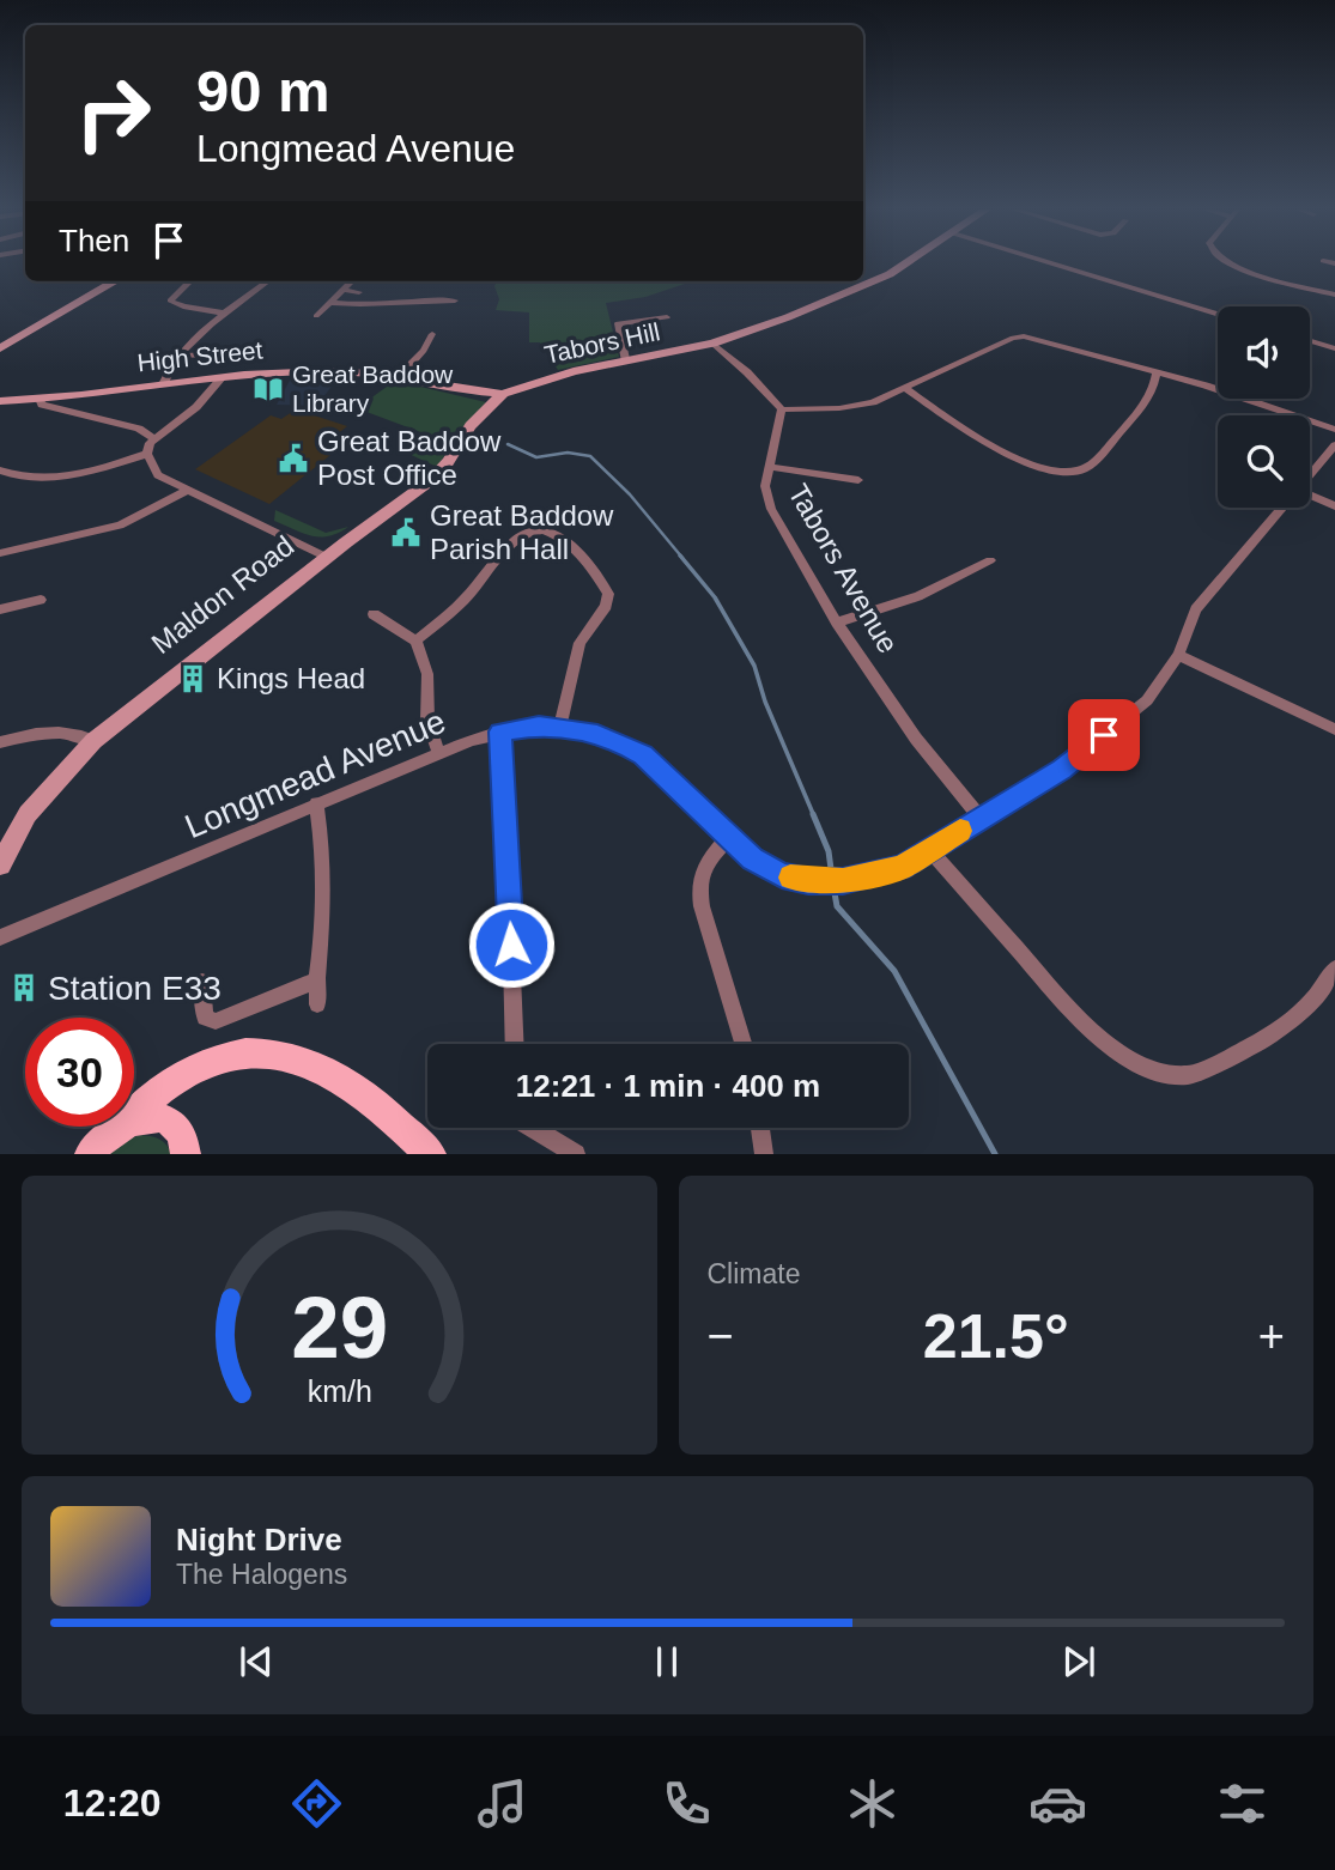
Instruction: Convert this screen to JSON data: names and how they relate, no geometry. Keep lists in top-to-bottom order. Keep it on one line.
{"streets":{"street":["Tabors Hill","High Street","Tabors Avenue","Maldon Road","Longmead Avenue"]},"crossings":[["Tabors Hill","High Street"],["Tabors Hill","Maldon Road"],["High Street","Maldon Road"],["Tabors Avenue","Longmead Avenue"]],"places":{"library":["Great Baddow Library"],"public building":["Great Baddow Post Office","Great Baddow Parish Hall"],"building":["Kings Head","Station E33"]},"page":{"turn":["90 m","Longmead Avenue"],"then":"Then","limit":"30","trip":"12:21 · 1 min · 400 m","tile":"Climate","heat":["−","21.5°","+"],"song":["Night Drive","The Halogens"],"tabs":"12:20","gauge":["29","km/h"]}}
